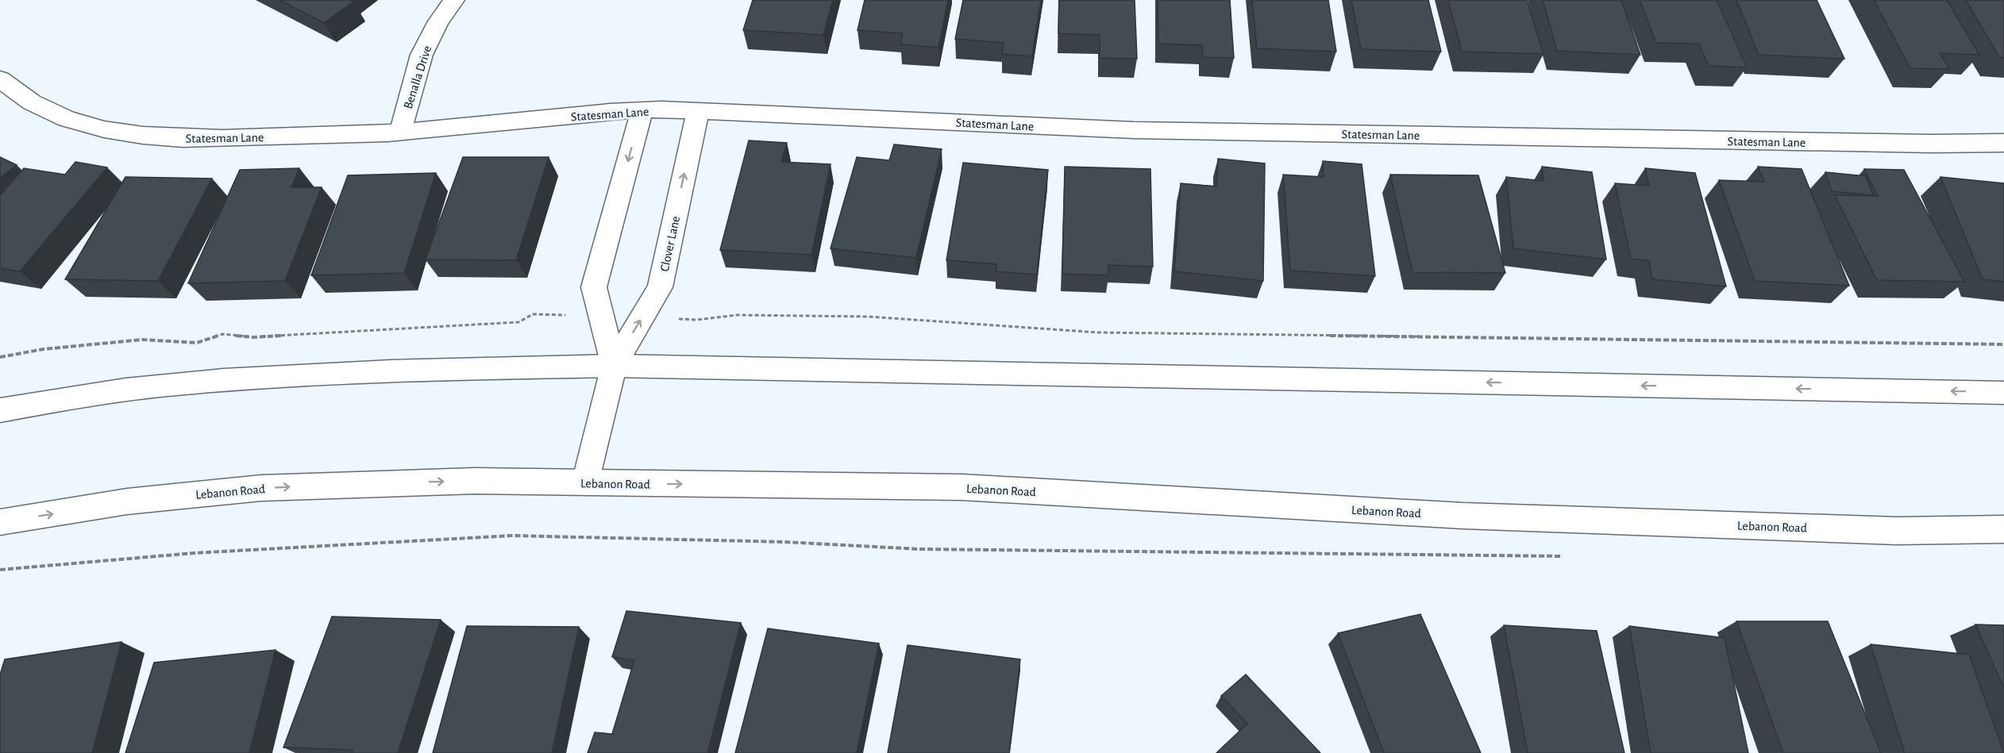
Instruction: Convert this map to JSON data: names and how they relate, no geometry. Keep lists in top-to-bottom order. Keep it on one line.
{"streets":{"main road":["Benalla Drive","Statesman Lane","Clover Lane","Lebanon Road"]},"crossings":[["Benalla Drive","Statesman Lane"],["Statesman Lane","Clover Lane"],["Clover Lane","Lebanon Road"]]}
